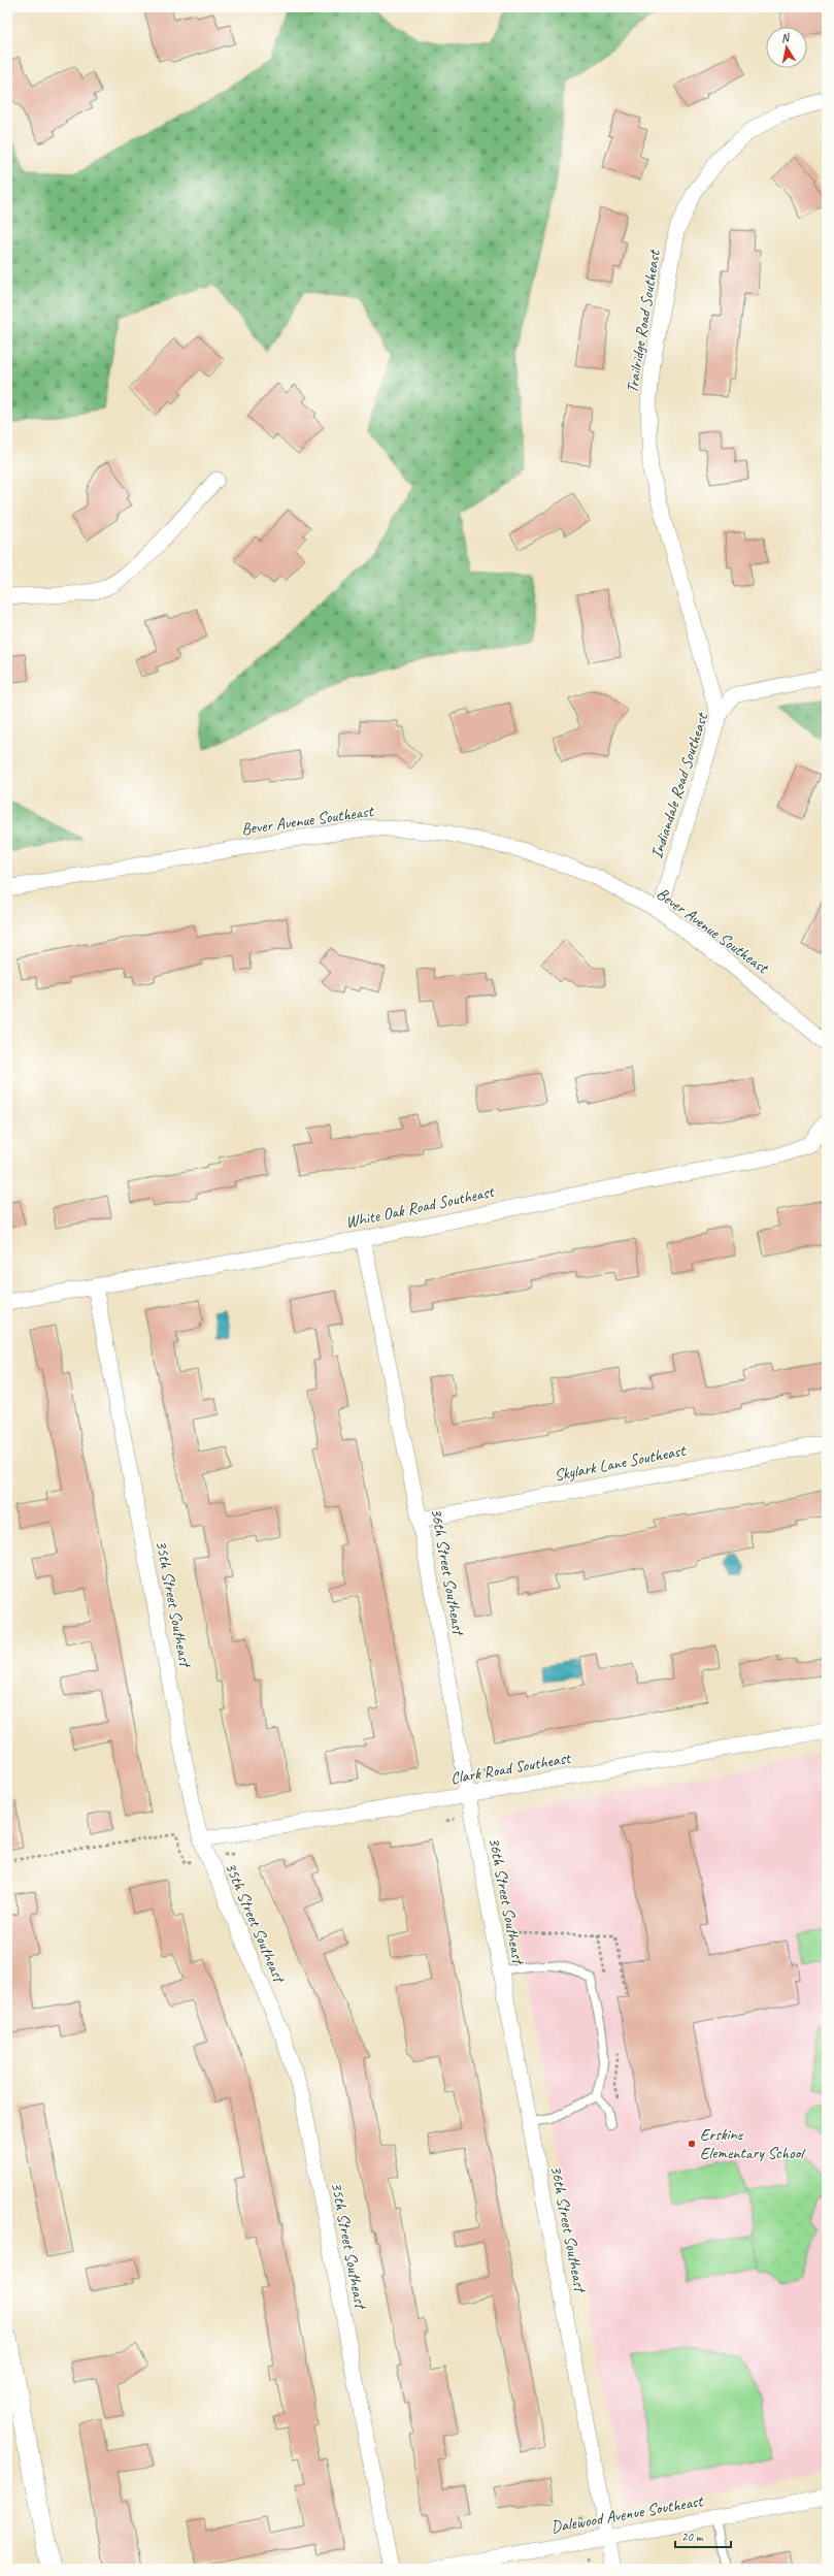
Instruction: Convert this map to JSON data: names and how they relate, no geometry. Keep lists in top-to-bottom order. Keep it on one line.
{"streets":{"street":["Trailridge Road Southeast","Indiandale Road Southeast","Bever Avenue Southeast","White Oak Road Southeast","Skylark Lane Southeast","36th Street Southeast","35th Street Southeast","Clark Road Southeast","Dalewood Avenue Southeast"]},"crossings":[["Trailridge Road Southeast","Indiandale Road Southeast"],["Indiandale Road Southeast","Bever Avenue Southeast"],["White Oak Road Southeast","36th Street Southeast"],["White Oak Road Southeast","35th Street Southeast"],["Skylark Lane Southeast","36th Street Southeast"],["36th Street Southeast","Clark Road Southeast"],["36th Street Southeast","Dalewood Avenue Southeast"],["35th Street Southeast","Clark Road Southeast"]],"places":["Erskine Elementary School"],"scale_bar":"20 m","north":"top"}
